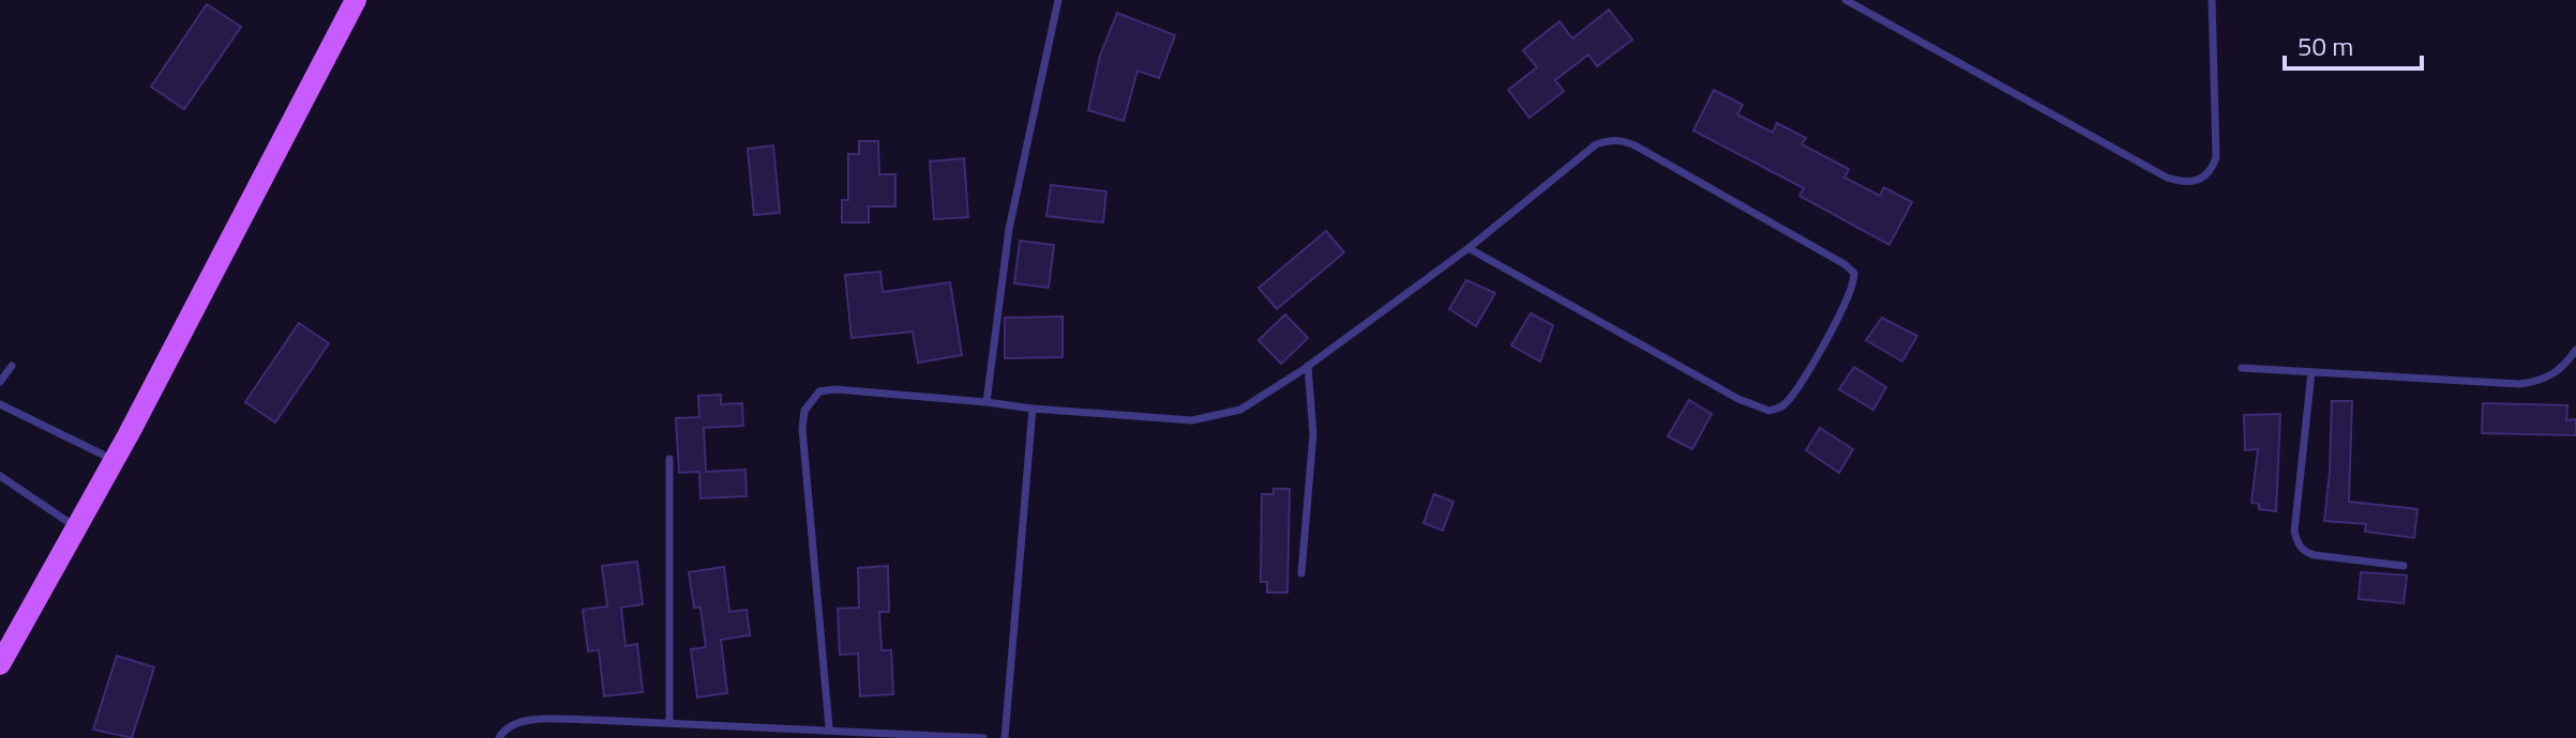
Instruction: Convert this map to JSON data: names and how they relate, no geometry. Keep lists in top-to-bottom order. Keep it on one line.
{"scale_bar":"50 m"}
